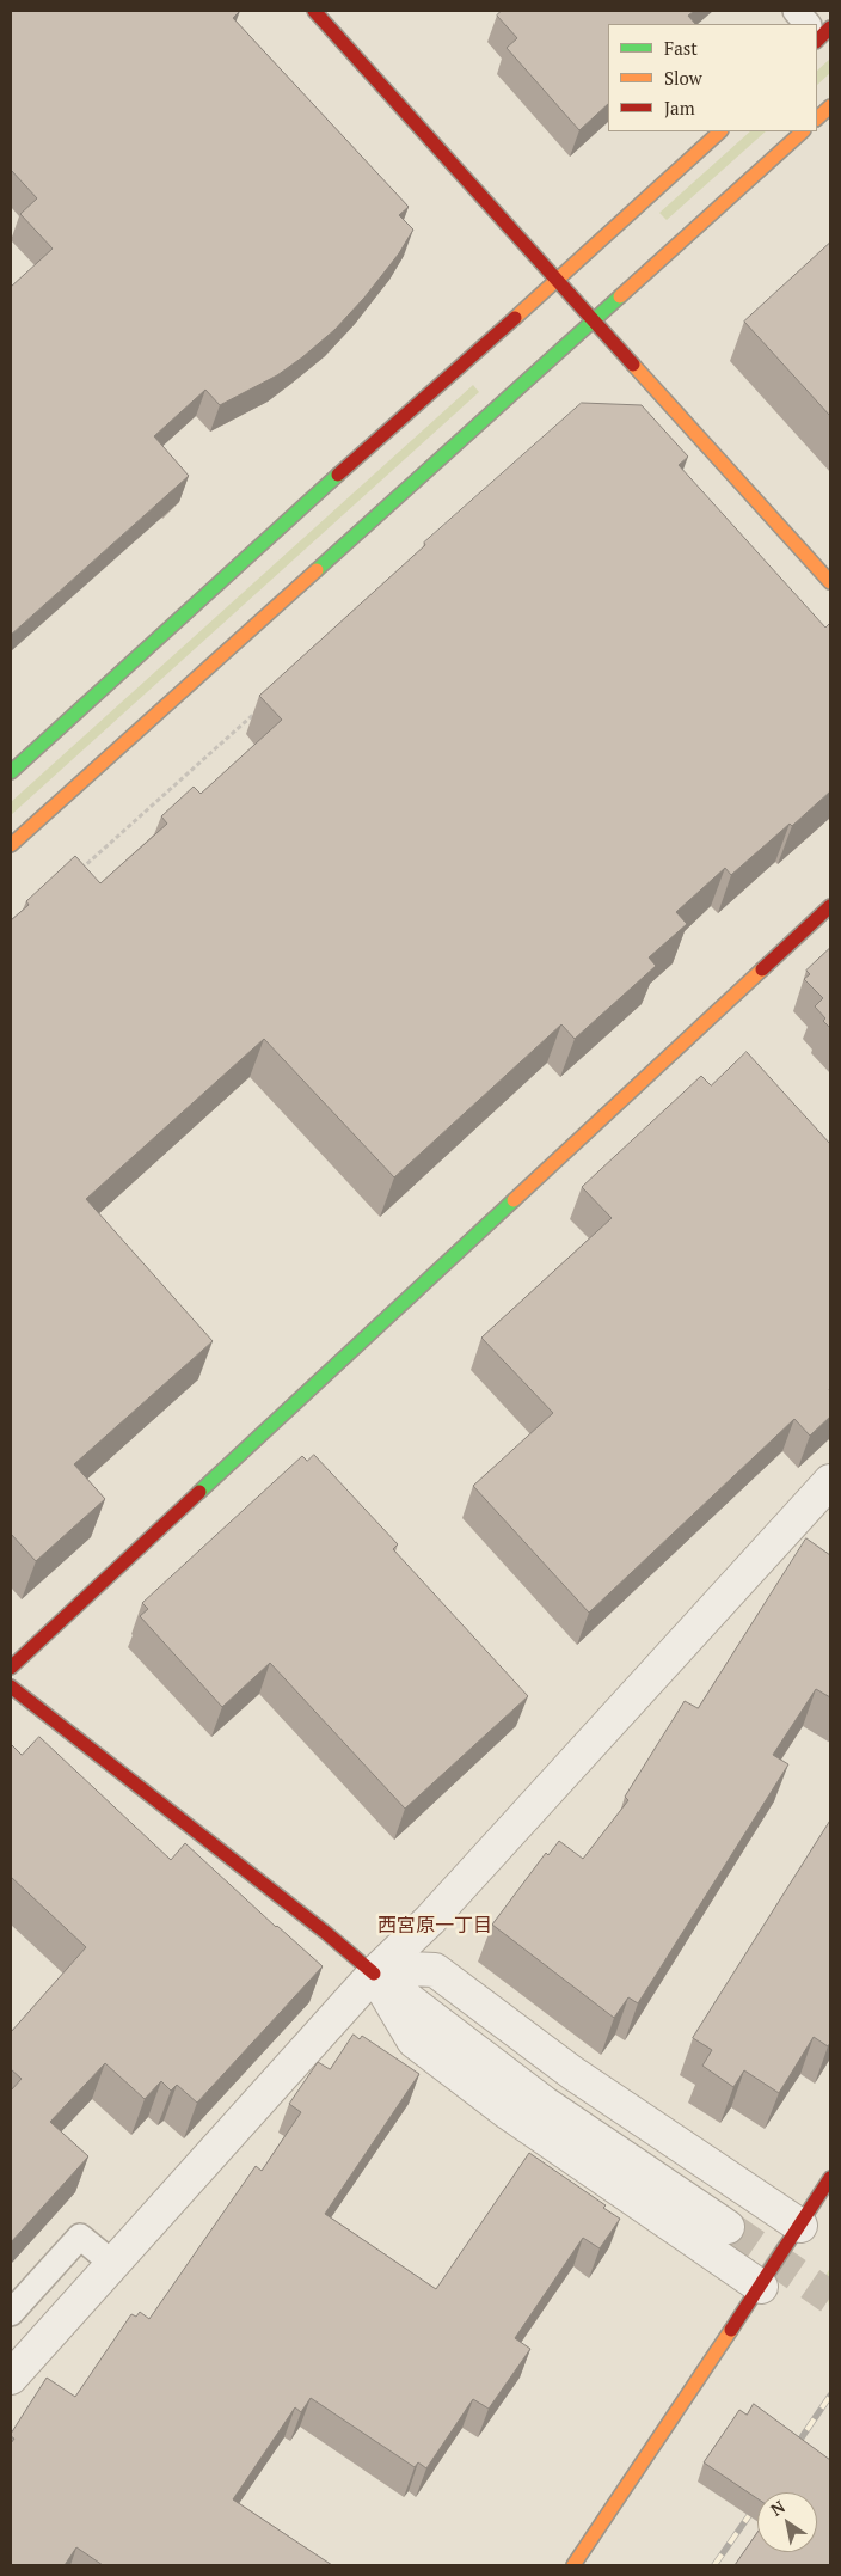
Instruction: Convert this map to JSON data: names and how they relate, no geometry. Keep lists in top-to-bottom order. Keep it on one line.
{"districts":["西宮原一丁目"],"legend":["Fast","Slow","Jam"],"north":"top left"}
